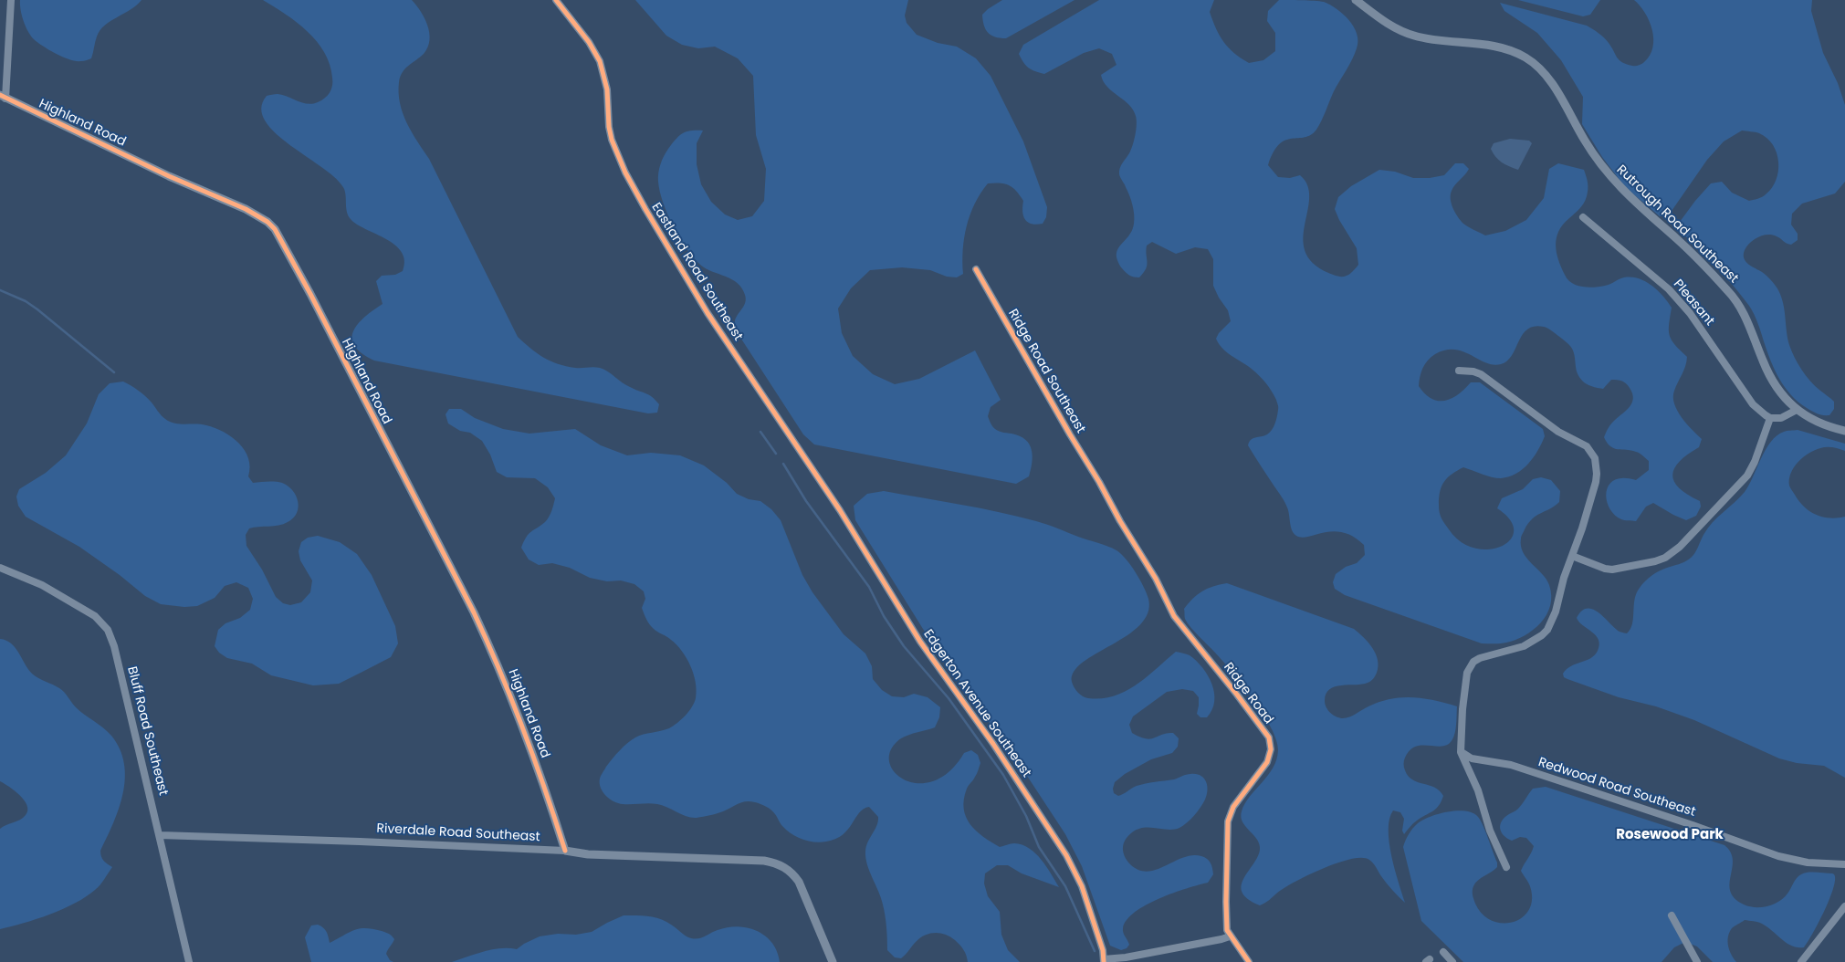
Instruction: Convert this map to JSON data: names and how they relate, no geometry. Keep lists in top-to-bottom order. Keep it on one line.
{"streets":{"street":["Highland Road","Rutrough Road Southeast","Eastland Road Southeast","Pleasant","Ridge Road Southeast","Ridge Road","Edgerton Avenue Southeast","Bluff Road Southeast","Redwood Road Southeast","Riverdale Road Southeast"]},"crossings":[["Highland Road","Riverdale Road Southeast"],["Eastland Road Southeast","Edgerton Avenue Southeast"],["Ridge Road Southeast","Ridge Road"],["Ridge Road","Edgerton Avenue Southeast"],["Bluff Road Southeast","Riverdale Road Southeast"]],"districts":["Rosewood Park"]}
